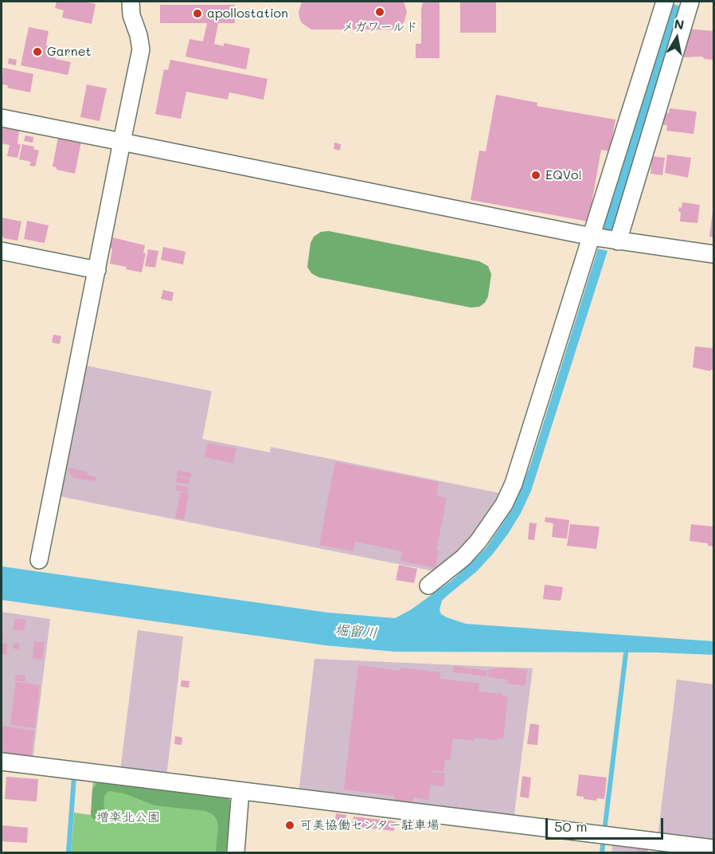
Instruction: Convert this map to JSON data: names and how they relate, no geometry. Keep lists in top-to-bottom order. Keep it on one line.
{"water":["堀留川"],"parks":["増楽北公園"],"places":["メガワールド","apollostation","Garnet","EQVo!","可美協働センター駐車場"],"scale_bar":"50 m","north":"top"}
